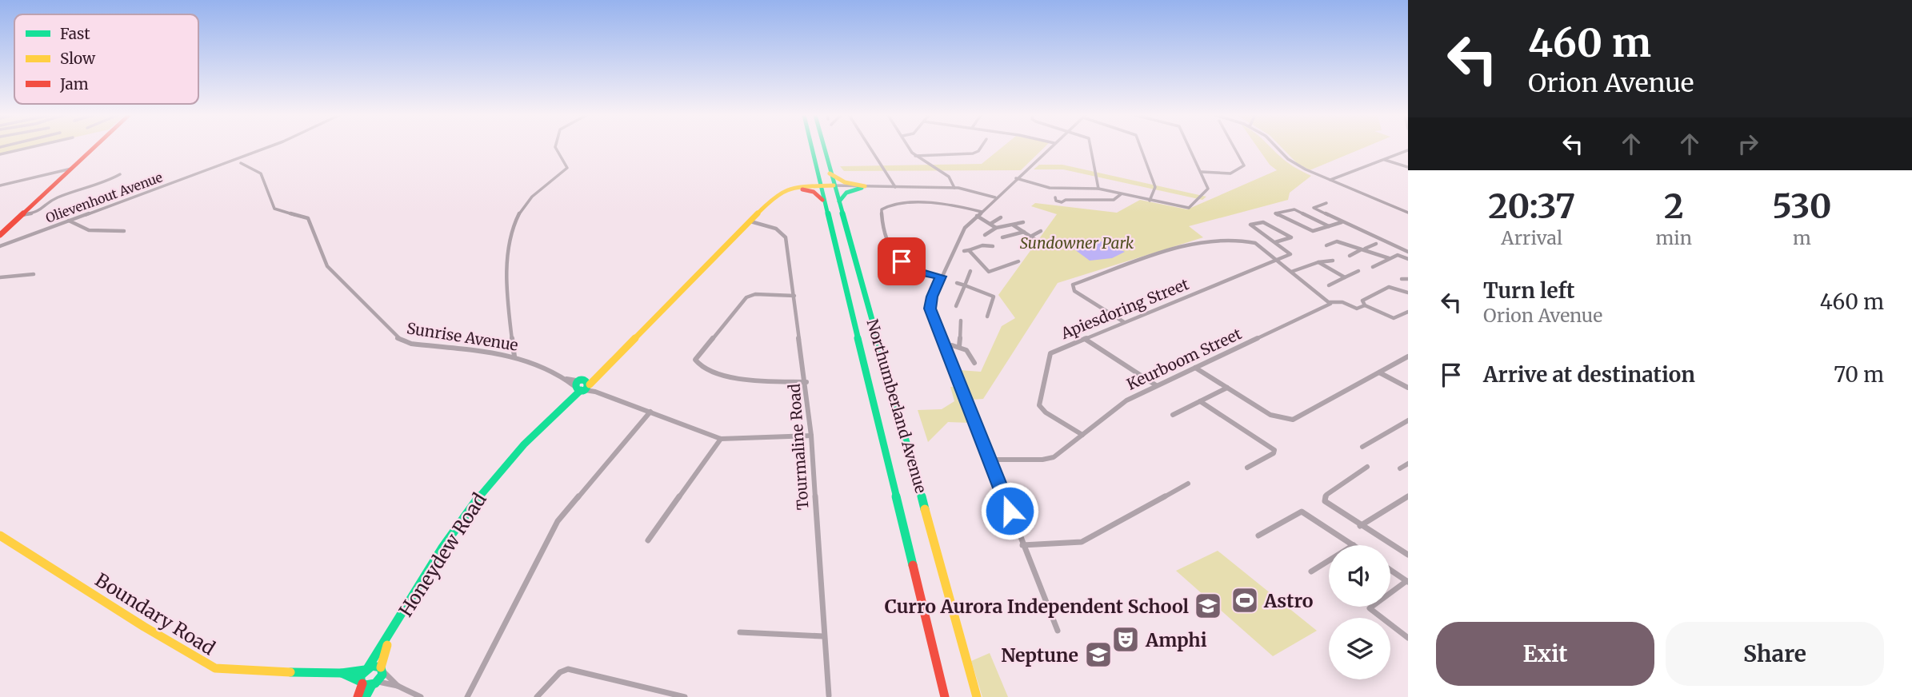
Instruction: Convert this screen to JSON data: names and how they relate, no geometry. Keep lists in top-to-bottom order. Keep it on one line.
{"streets":{"main road":["Northumberland Avenue","Honeydew Road","Boundary Road"],"street":["Olievenhout Avenue","Apiesdoring Street","Sunrise Avenue","Keurboom Street","Tourmaline Road"]},"crossings":[["Apiesdoring Street","Keurboom Street"],["Sunrise Avenue","Honeydew Road"],["Northumberland Avenue","Honeydew Road"],["Tourmaline Road","Honeydew Road"],["Honeydew Road","Boundary Road"]],"parks":["Sundowner Park"],"places":{"sports":["Astro"],"school or university":["Curro Aurora Independent School","Neptune"],"theatre":["Amphi"]},"legend":["Fast","Slow","Jam"],"page":{"turn":["460 m","Orion Avenue"],"eta":["20:37","Arrival","2","min","530","m"],"list":[{"name":"Turn left","note":"Orion Avenue","value":"460 m"},{"name":"Arrive at destination","value":"70 m"}],"buttons":["Exit","Share"]}}
